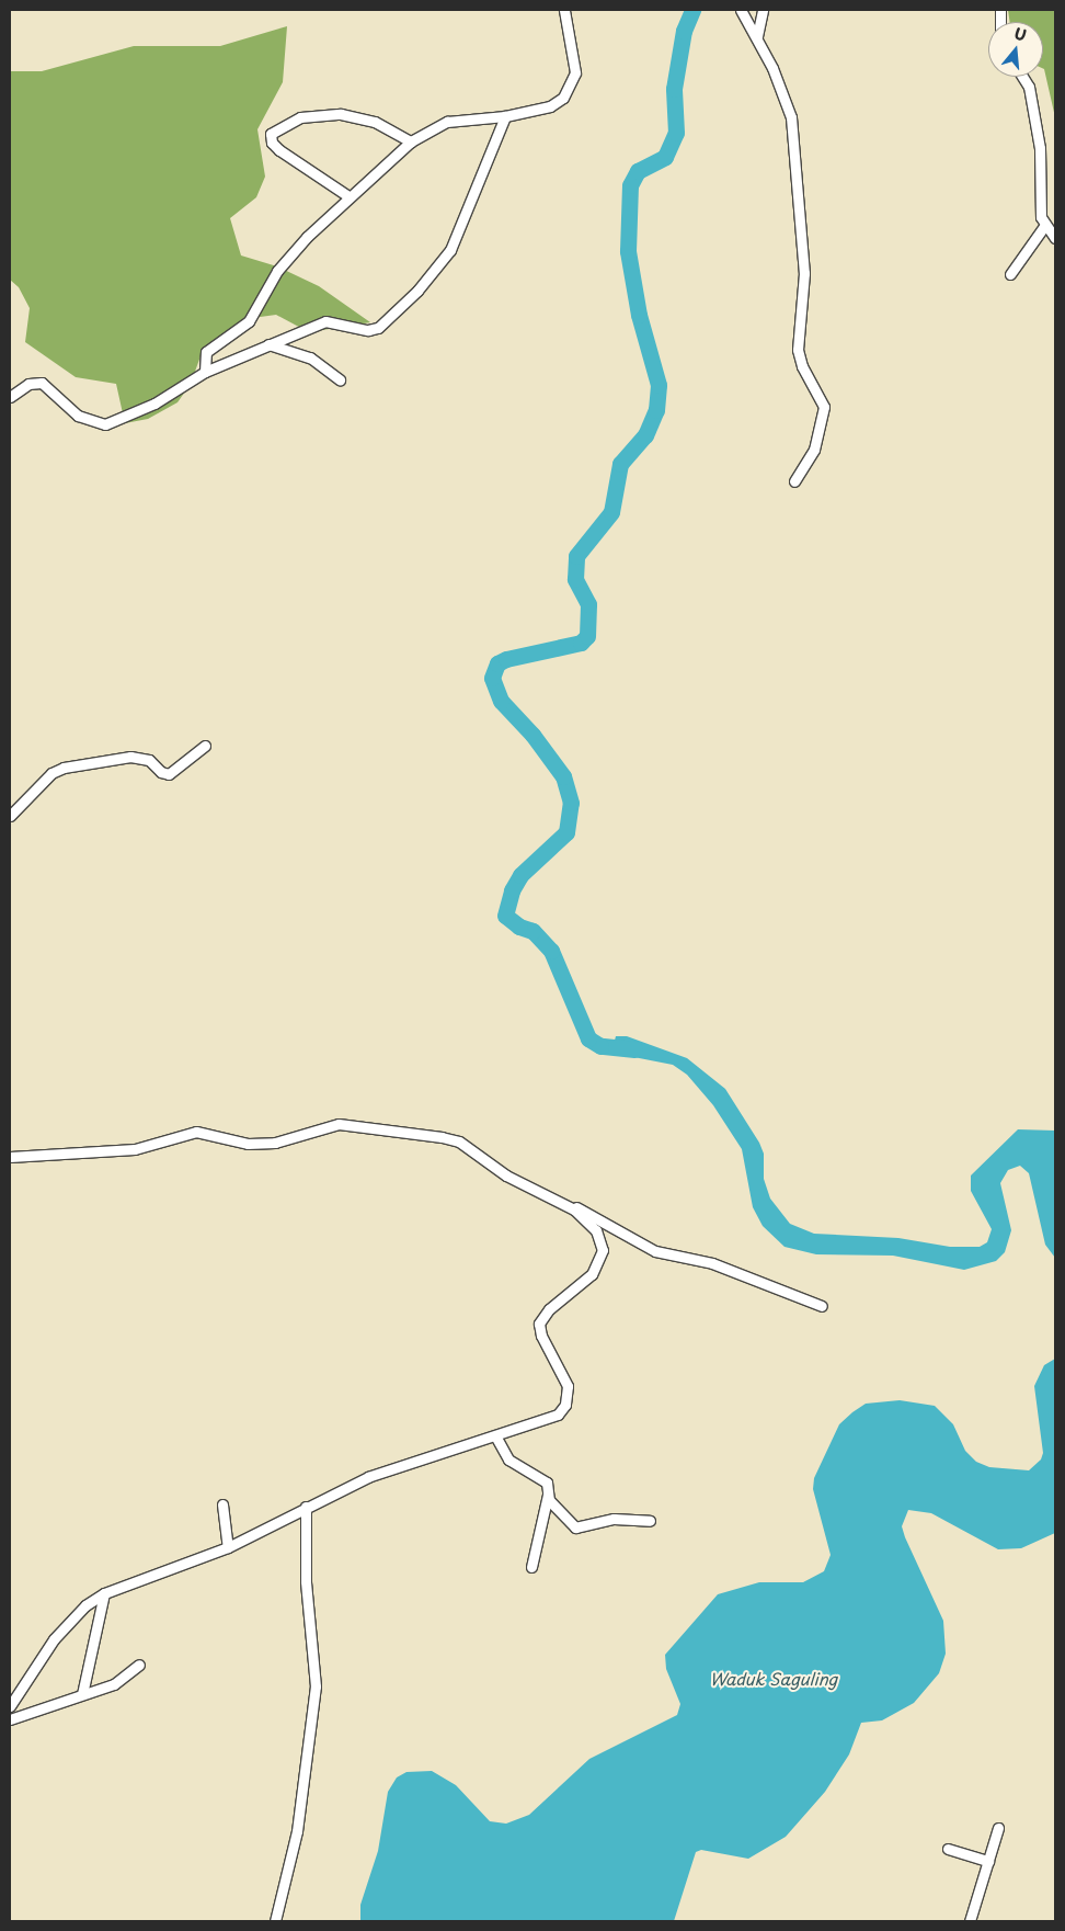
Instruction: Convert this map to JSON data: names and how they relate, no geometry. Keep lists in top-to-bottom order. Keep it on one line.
{"water":["Waduk Saguling"],"north":"top"}
